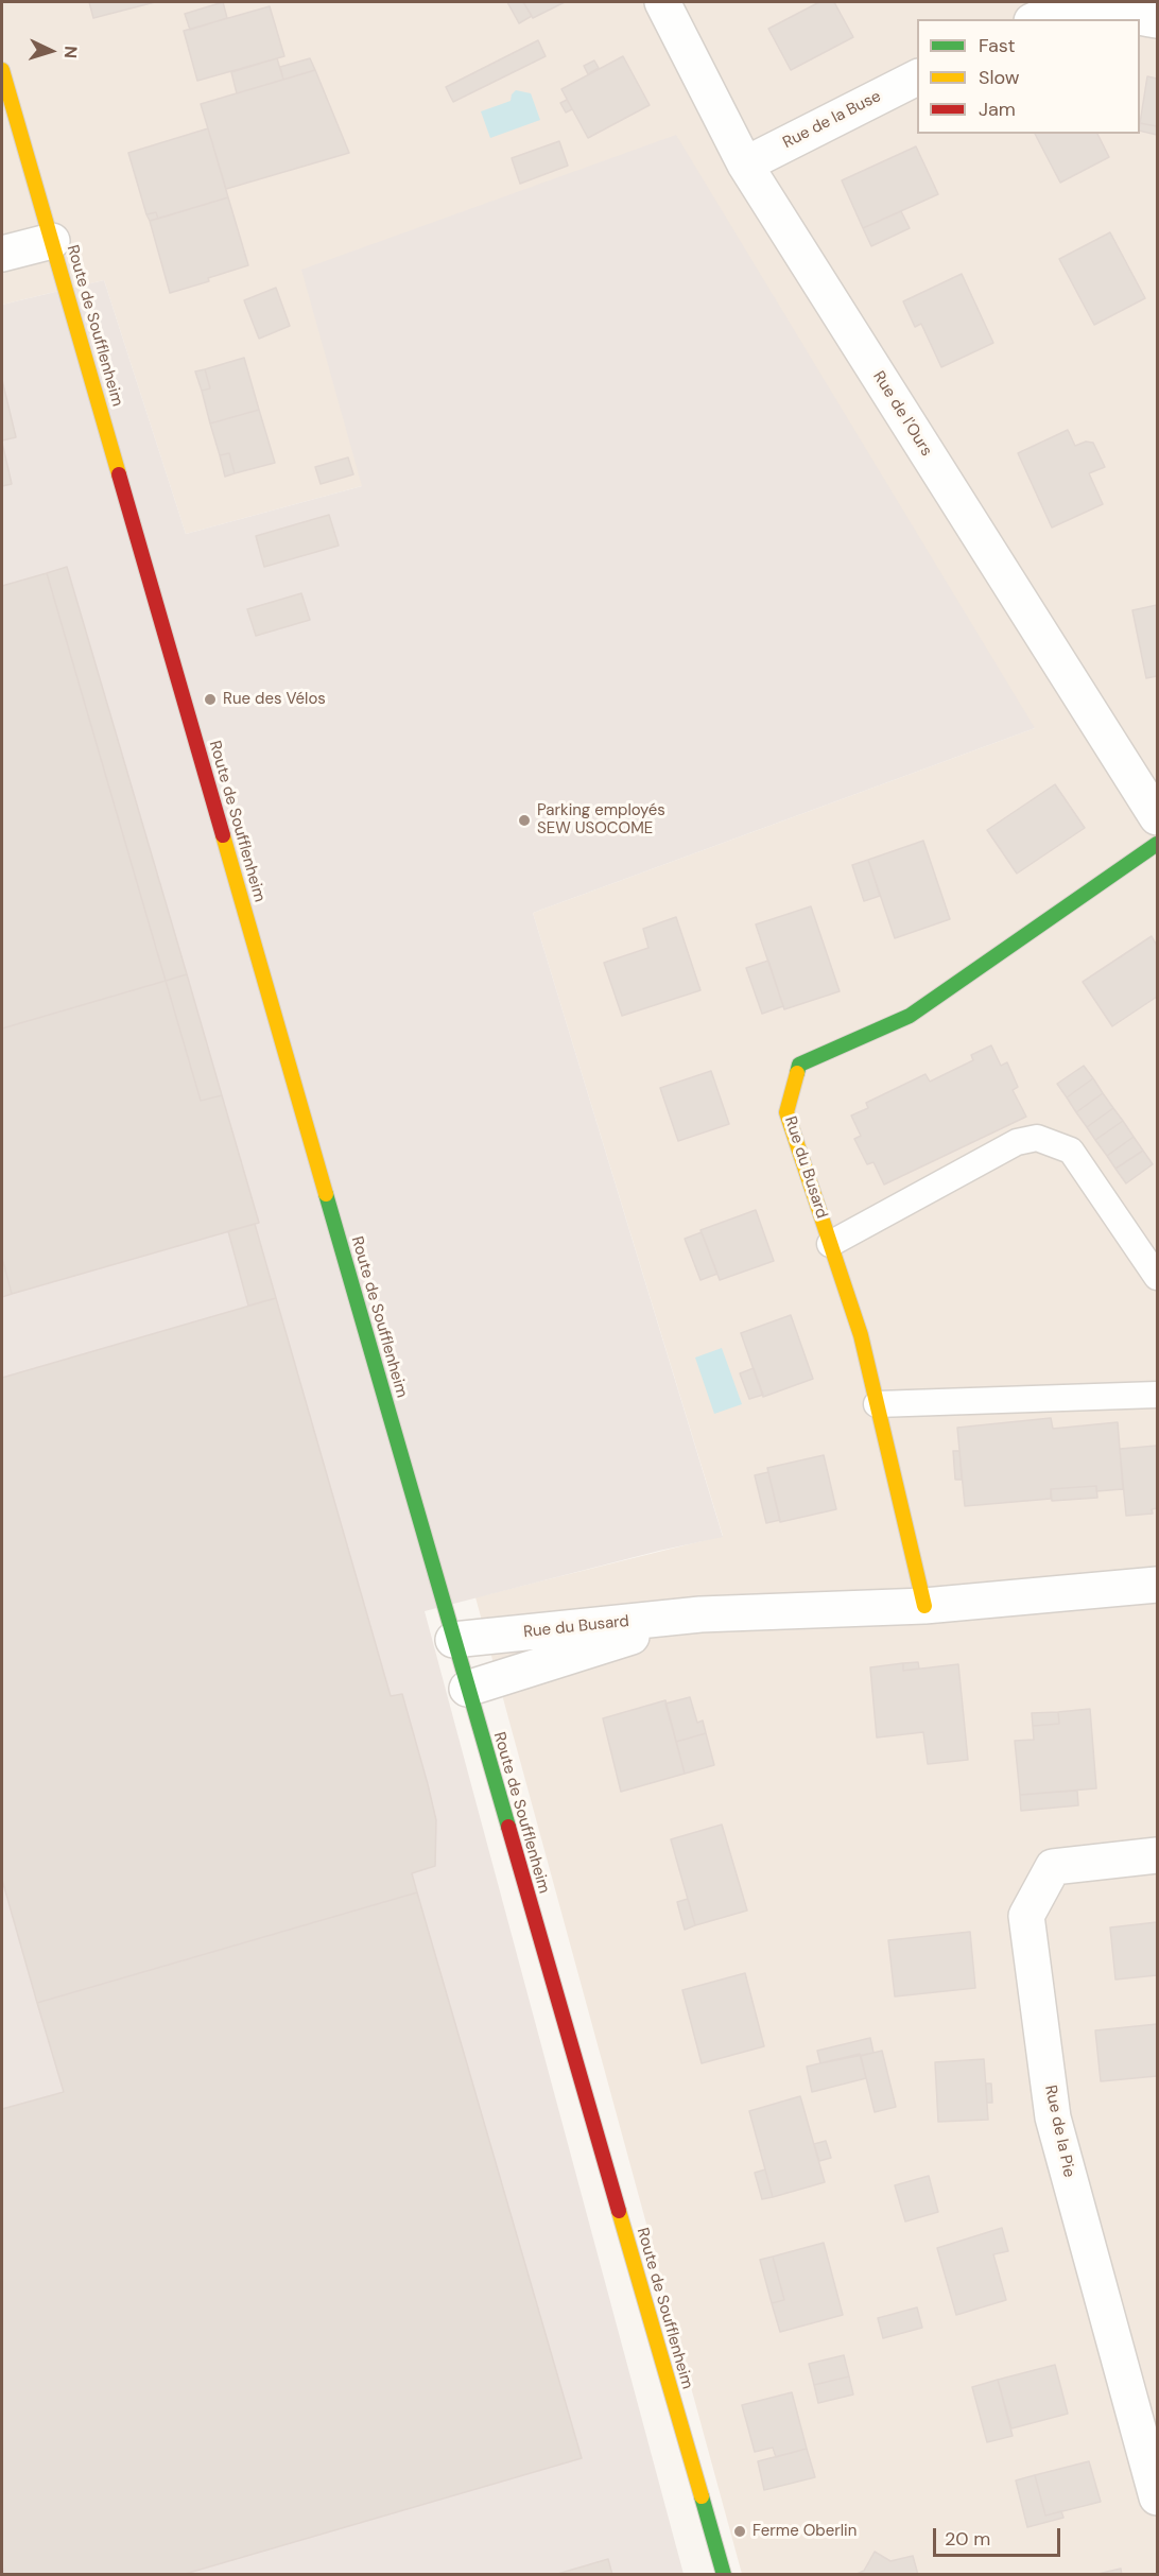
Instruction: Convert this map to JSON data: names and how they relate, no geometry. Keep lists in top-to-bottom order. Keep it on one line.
{"streets":{"main road":["Route de Soufflenheim","Rue du Busard"],"street":["Rue de la Buse","Rue de l'Ours","Rue de la Pie"]},"crossings":[["Rue de la Buse","Rue de l'Ours"],["Route de Soufflenheim","Rue du Busard"]],"places":["Rue des Vélos","Parking employés SEW USOCOME","Ferme Oberlin"],"legend":["Fast","Slow","Jam"],"scale_bar":"20 m","north":"right"}
